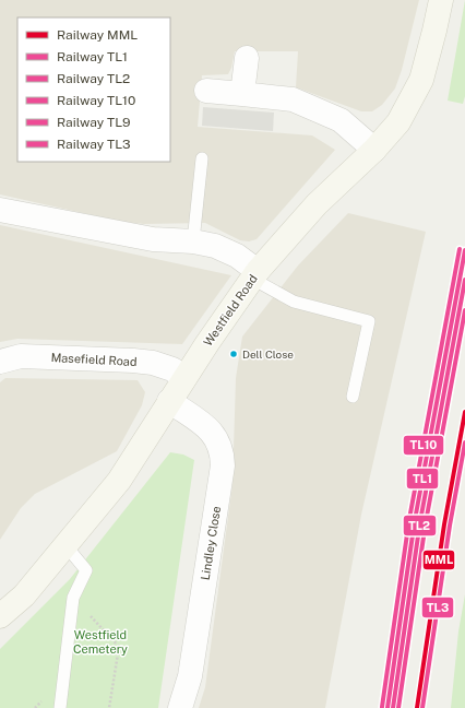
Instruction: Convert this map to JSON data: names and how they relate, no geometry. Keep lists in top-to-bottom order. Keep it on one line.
{"streets":{"street":["Westfield Road","Masefield Road","Lindley Close"]},"crossings":[["Westfield Road","Masefield Road"],["Westfield Road","Lindley Close"]],"parks":["Westfield Cemetery"],"places":["Dell Close"],"lines":["rail line TL10","rail line TL1","rail line TL2","rail line TL9","rail line MML","rail line TL3"],"legend":["Railway MML","Railway TL1","Railway TL2","Railway TL10","Railway TL9","Railway TL3"]}
